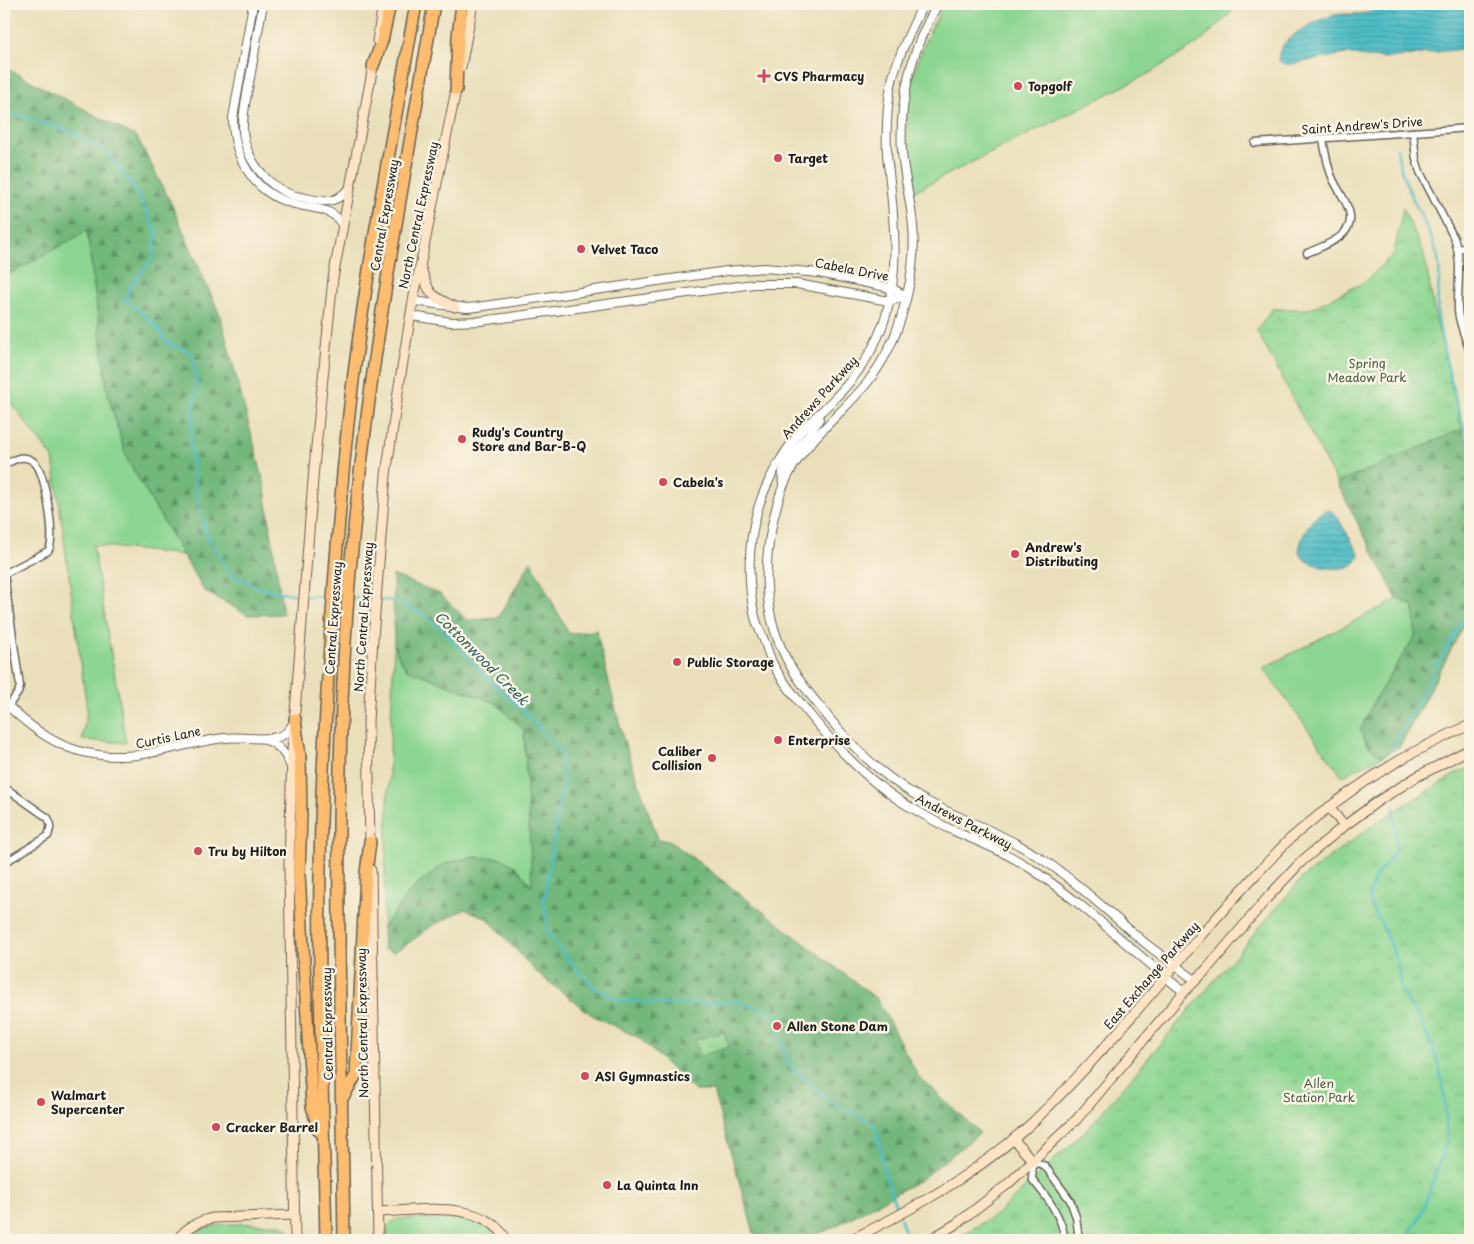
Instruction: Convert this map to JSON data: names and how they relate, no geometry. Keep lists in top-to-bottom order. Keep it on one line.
{"streets":{"highway":["Central Expressway"],"main road":["North Central Expressway","East Exchange Parkway"],"street":["Saint Andrew's Drive","Cabela Drive","Andrews Parkway","Curtis Lane"]},"crossings":[["North Central Expressway","Cabela Drive"],["Cabela Drive","Andrews Parkway"],["Andrews Parkway","East Exchange Parkway"]],"water":["Cottonwood Creek"],"parks":["Spring Meadow Park","Allen Station Park"],"places":{"health":["CVS Pharmacy"],"other":["Topgolf","Target","Velvet Taco","Rudy's Country Store and Bar-B-Q","Cabela's","Andrew's Distributing","Public Storage","Enterprise","Caliber Collision","Tru by Hilton","Allen Stone Dam","ASI Gymnastics","Walmart Supercenter","Cracker Barrel","La Quinta Inn"]}}
